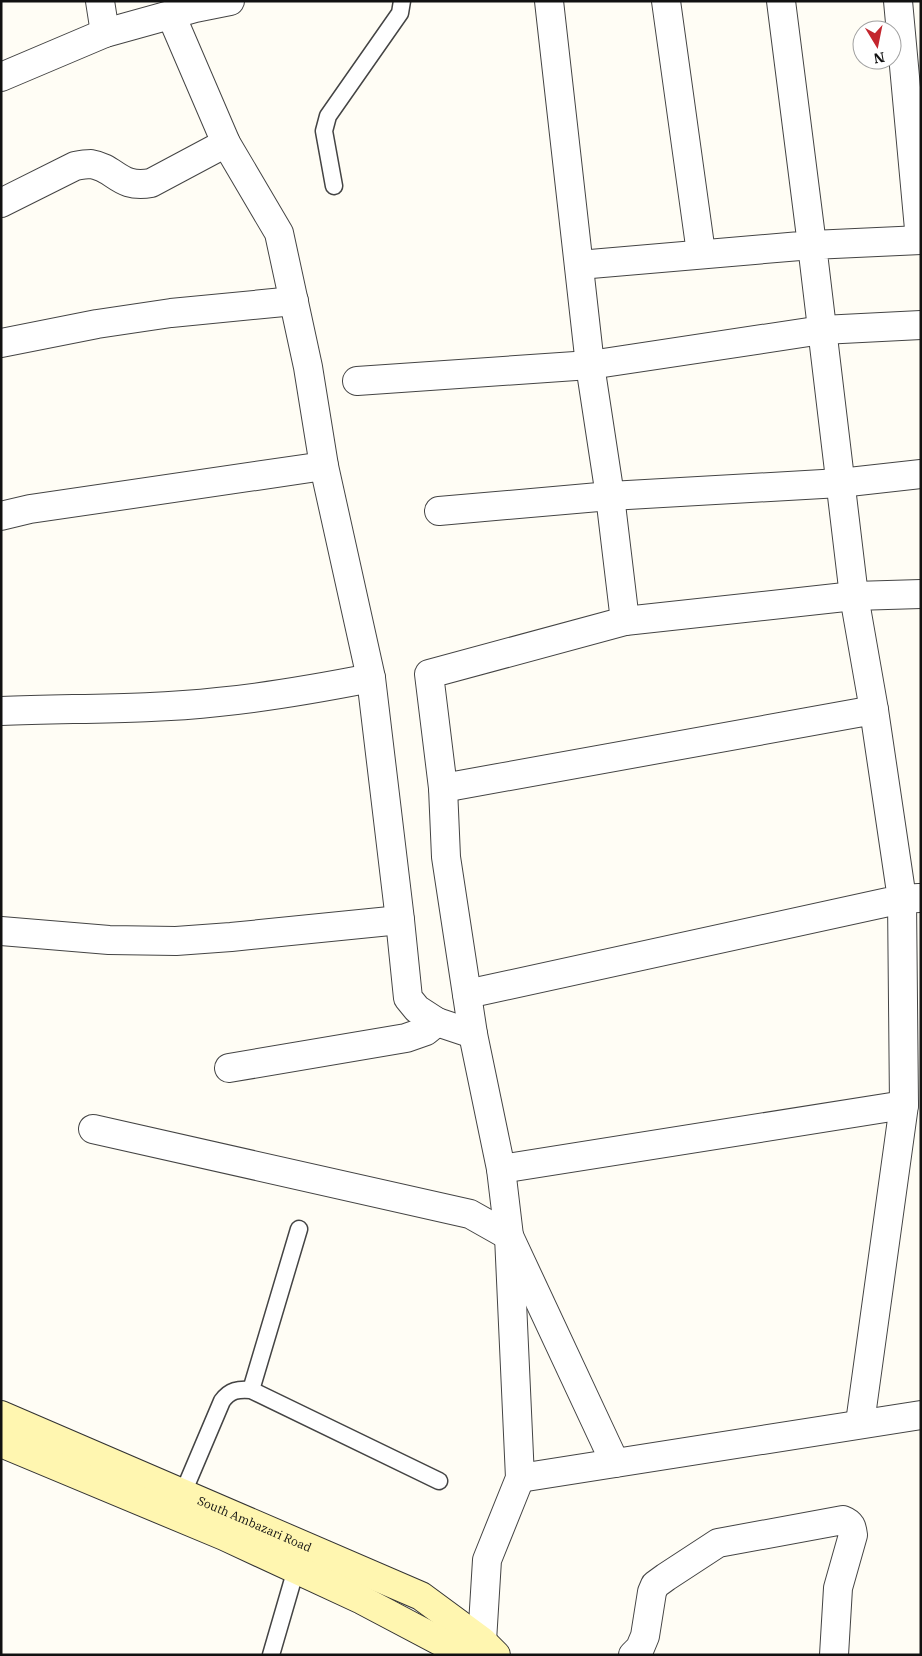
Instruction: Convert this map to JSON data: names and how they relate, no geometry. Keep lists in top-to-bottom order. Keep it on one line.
{"streets":{"main road":["South Ambazari Road"]},"north":"bottom"}
